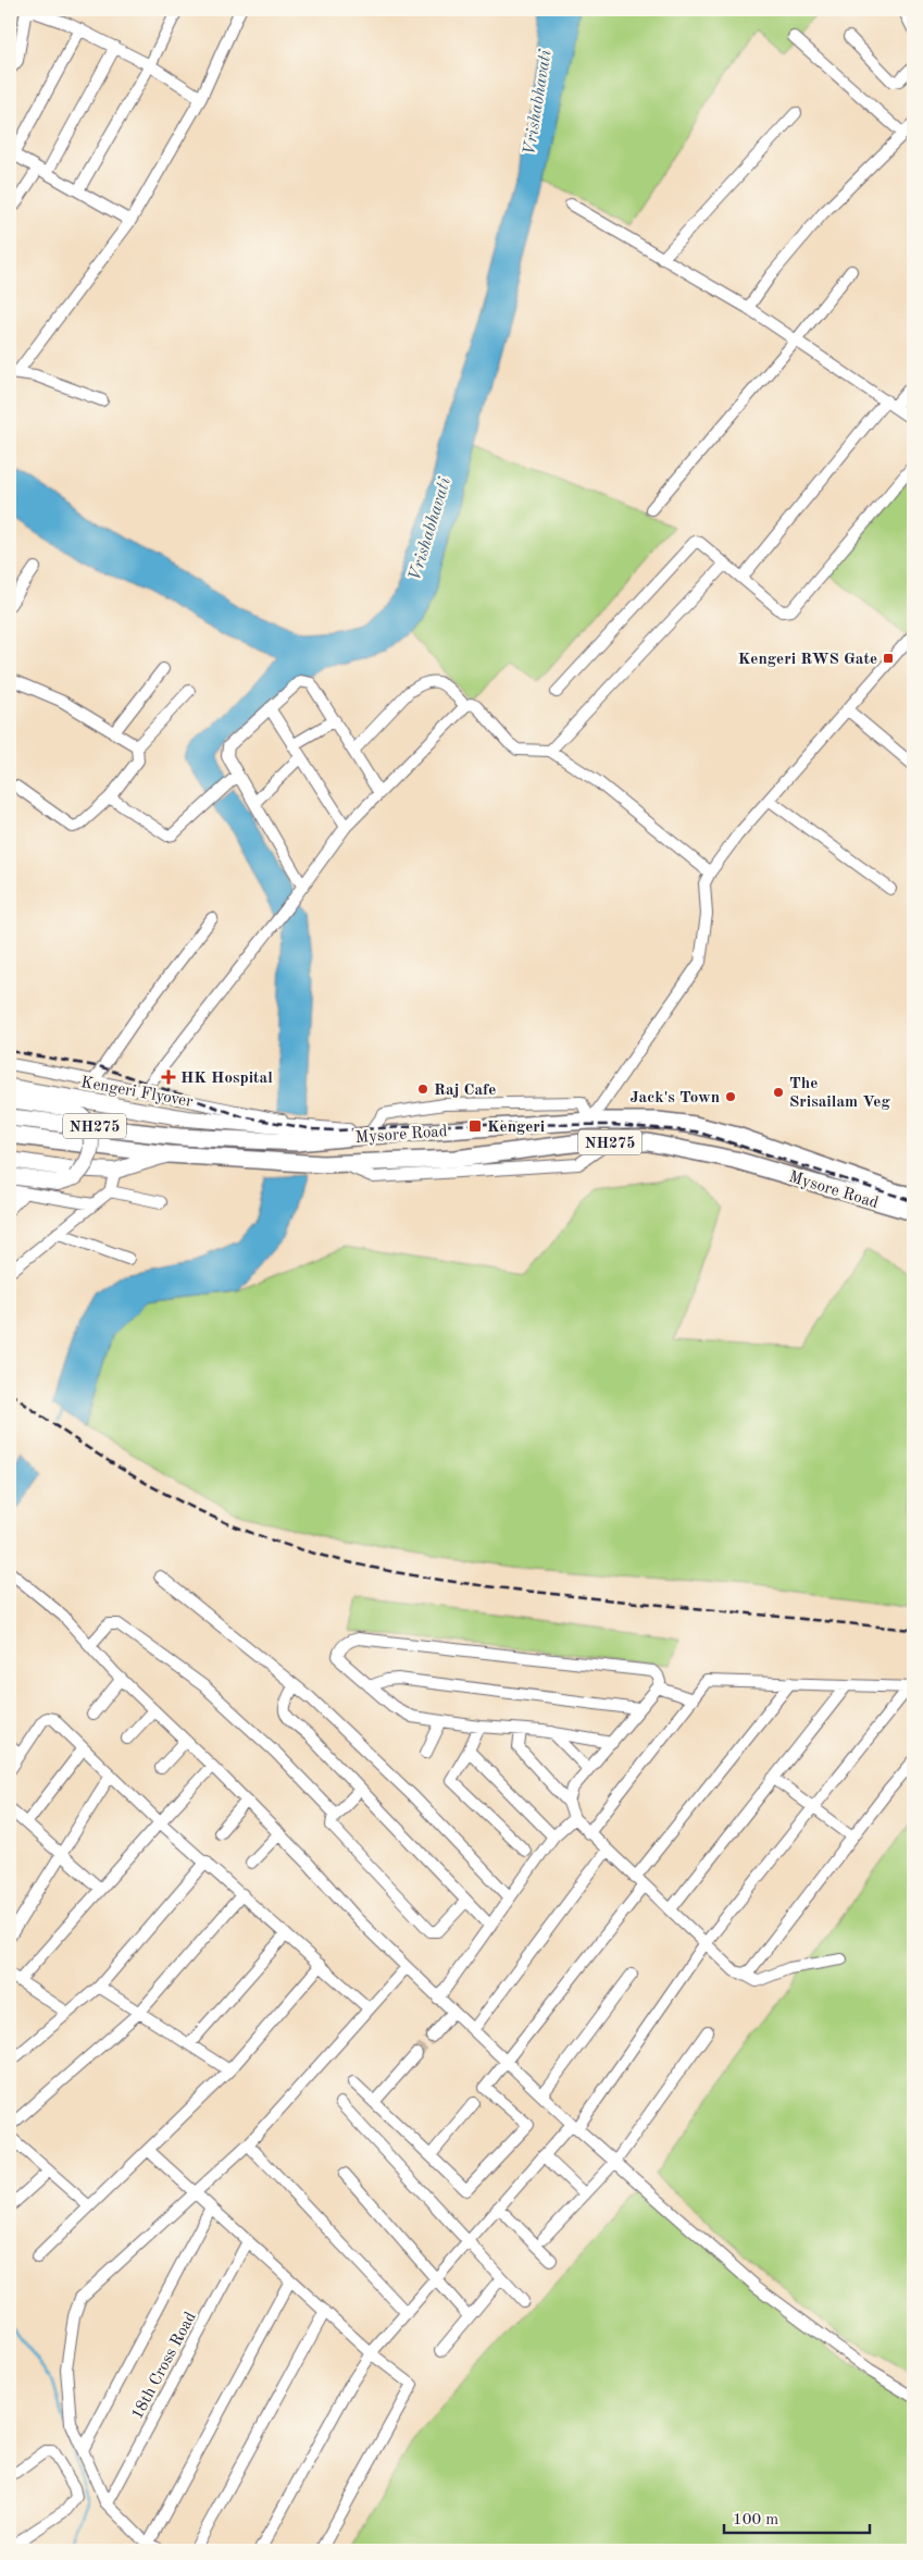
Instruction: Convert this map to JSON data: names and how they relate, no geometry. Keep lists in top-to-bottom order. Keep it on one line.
{"streets":{"highway":["NH275","Mysore Road"],"main road":["Kengeri Flyover"],"street":["18th Cross Road"]},"crossings":[["Kengeri Flyover","Mysore Road"]],"water":["Vrishabhavati"],"places":{"transit":["Kengeri RWS Gate","Kengeri"],"health":["HK Hospital"],"other":["Raj Cafe","The Srisailam Veg","Jack's Town"]},"scale_bar":"100 m"}
